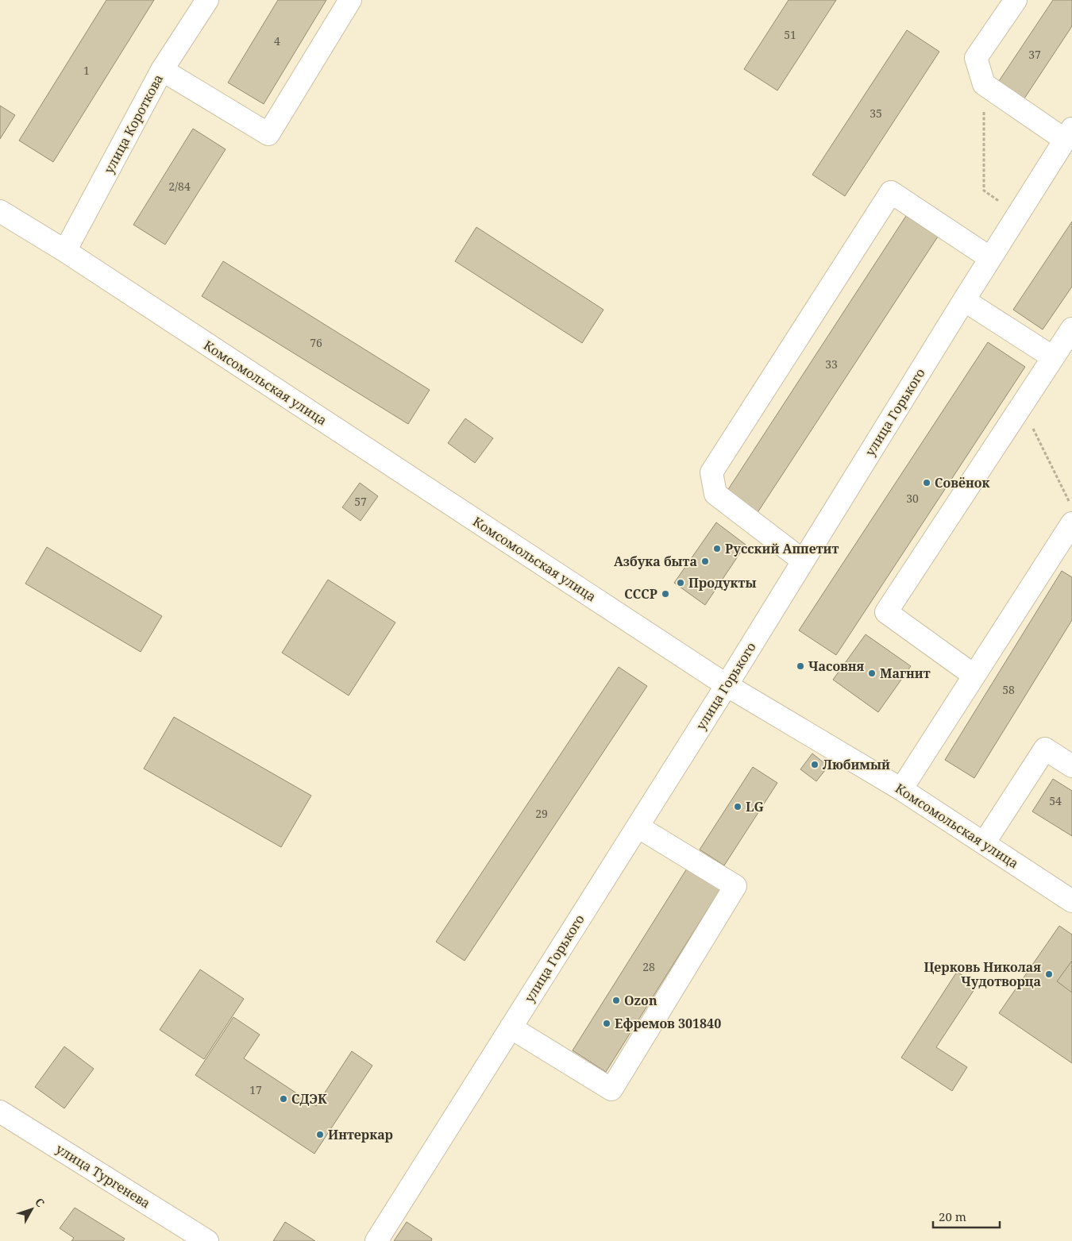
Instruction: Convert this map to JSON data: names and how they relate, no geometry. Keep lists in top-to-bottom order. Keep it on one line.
{"streets":{"street":["улица Короткова","Комсомольская улица","улица Горького","улица Тургенева"]},"crossings":[["улица Короткова","Комсомольская улица"],["Комсомольская улица","улица Горького"]],"places":["Совёнок","Русский Аппетит","Азбука быта","Продукты","СССР","Часовня","Магнит","Любимый","LG","Церковь Николая Чудотворца","Ozon","Ефремов 301840","СДЭК","Интеркар"],"house_numbers":["51","4","37","1","35","2/84","76","33","30","57","58","54","29","28","17"],"scale_bar":"20 m","north":"top right"}
